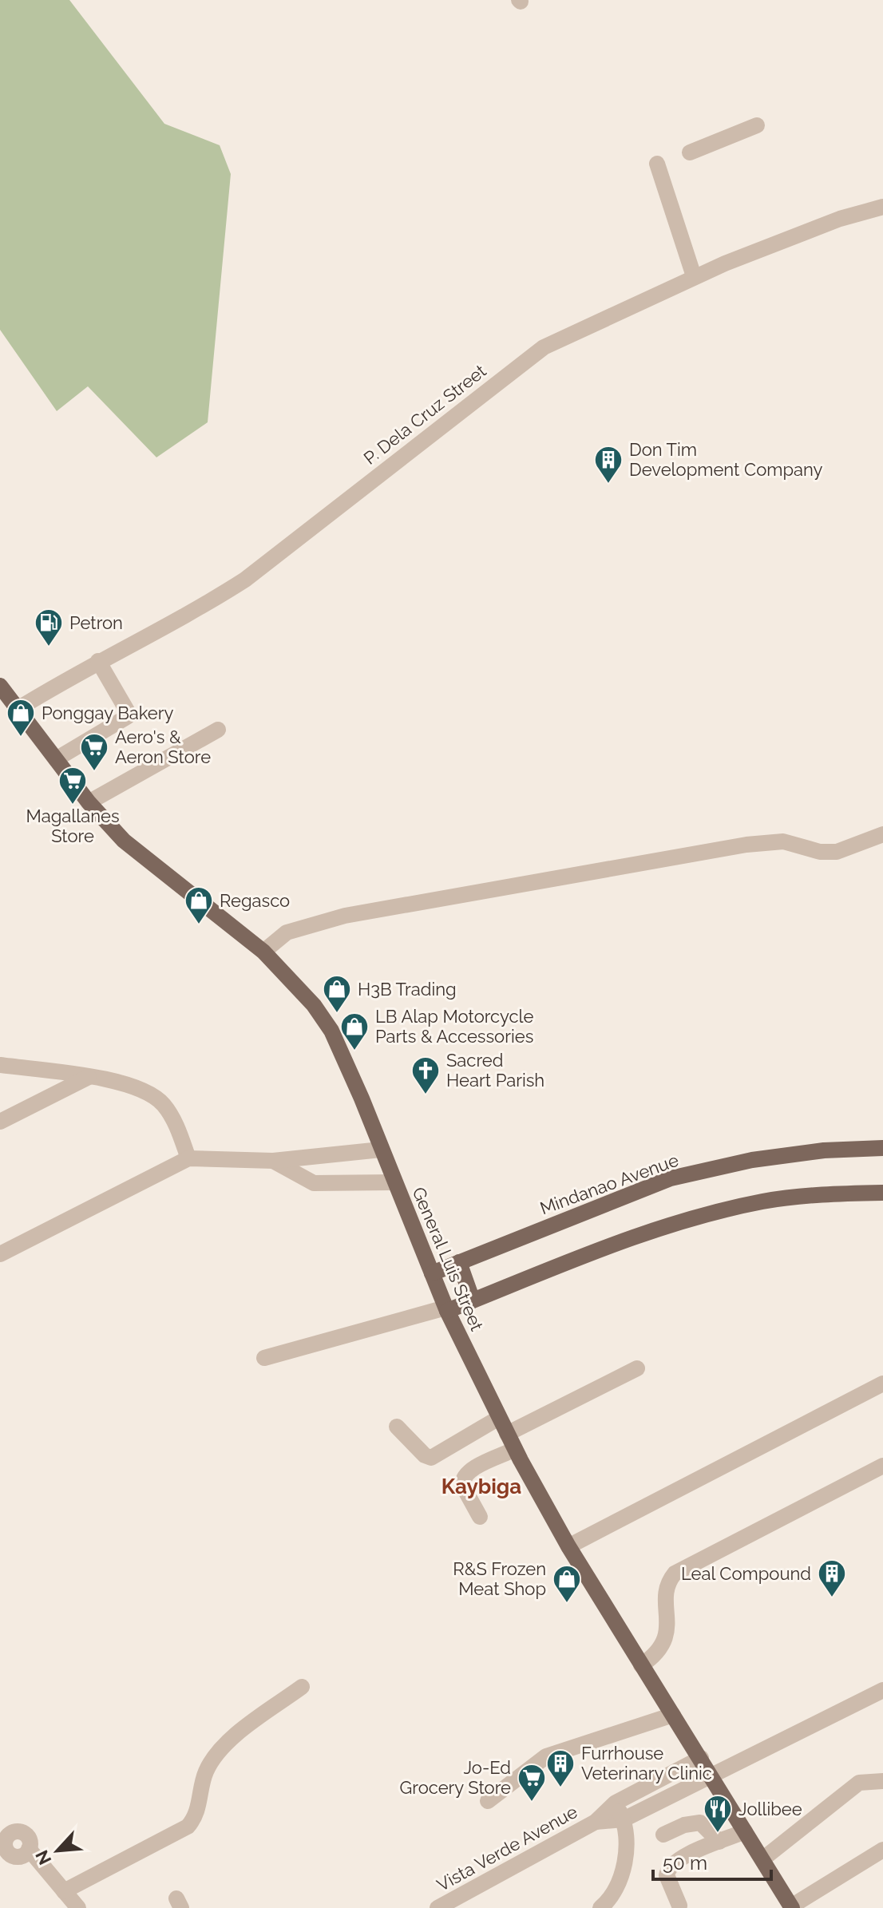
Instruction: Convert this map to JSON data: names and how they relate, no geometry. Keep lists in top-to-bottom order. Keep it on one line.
{"streets":{"main road":["Mindanao Avenue","General Luis Street"],"street":["P. Dela Cruz Street","Vista Verde Avenue"]},"crossings":[["P. Dela Cruz Street","General Luis Street"],["Mindanao Avenue","General Luis Street"],["General Luis Street","Vista Verde Avenue"]],"districts":["Kaybiga"],"places":{"building":["Don Tim Development Company","Leal Compound","Furrhouse Veterinary Clinic"],"fuel station":["Petron"],"shop":["Ponggay Bakery","Regasco","H3B Trading","LB Alap Motorcycle Parts & Accessories","R&S Frozen Meat Shop"],"supermarket":["Aero's & Aeron Store","Magallanes Store","Jo-Ed Grocery Store"],"church":["Sacred Heart Parish"],"restaurant":["Jollibee"]},"scale_bar":"50 m","north":"bottom left"}
